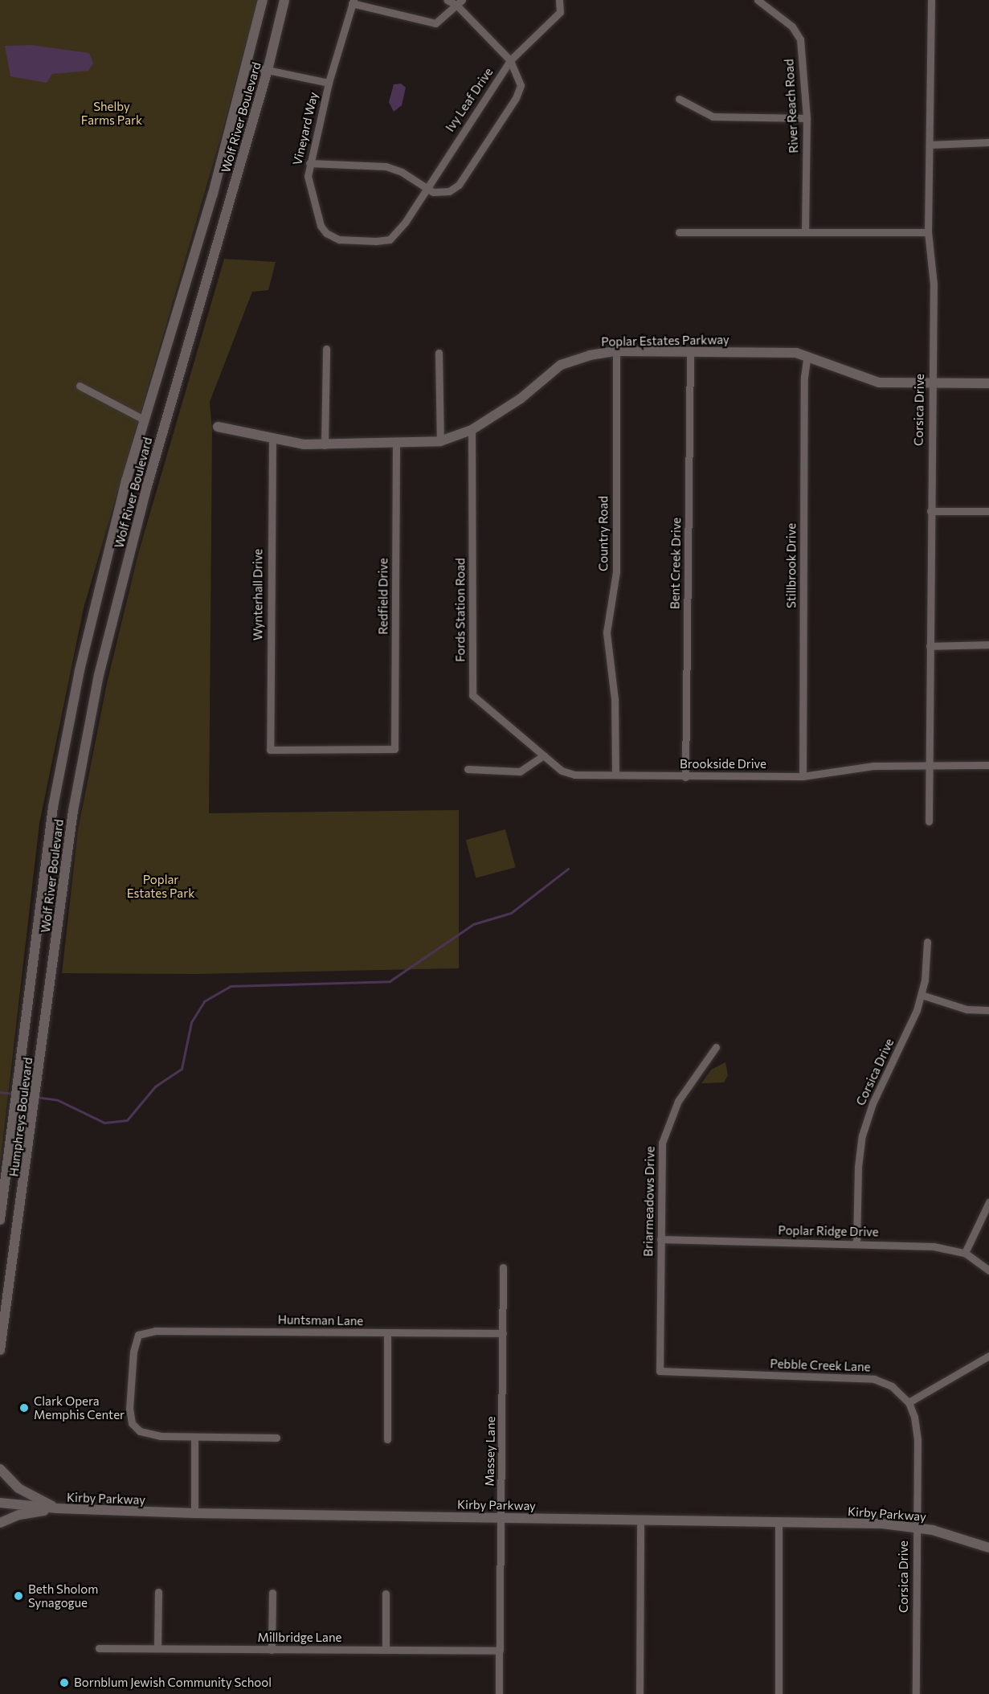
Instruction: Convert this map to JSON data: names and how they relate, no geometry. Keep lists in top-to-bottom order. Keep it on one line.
{"streets":{"main road":["Wolf River Boulevard","Poplar Estates Parkway","Humphreys Boulevard","Kirby Parkway"],"street":["Ivy Leaf Drive","River Reach Road","Vineyard Way","Corsica Drive","Country Road","Bent Creek Drive","Stillbrook Drive","Wynterhall Drive","Redfield Drive","Fords Station Road","Brookside Drive","Briarmeadows Drive","Poplar Ridge Drive","Huntsman Lane","Pebble Creek Lane","Massey Lane","Millbridge Lane"]},"crossings":[["Ivy Leaf Drive","Vineyard Way"],["Wolf River Boulevard","Humphreys Boulevard"],["Poplar Estates Parkway","Corsica Drive"],["Poplar Estates Parkway","Country Road"],["Poplar Estates Parkway","Bent Creek Drive"],["Poplar Estates Parkway","Stillbrook Drive"],["Poplar Estates Parkway","Wynterhall Drive"],["Poplar Estates Parkway","Redfield Drive"],["Poplar Estates Parkway","Fords Station Road"],["Corsica Drive","Brookside Drive"],["Corsica Drive","Poplar Ridge Drive"],["Corsica Drive","Pebble Creek Lane"],["Corsica Drive","Kirby Parkway"],["Country Road","Brookside Drive"],["Bent Creek Drive","Brookside Drive"],["Stillbrook Drive","Brookside Drive"],["Wynterhall Drive","Redfield Drive"],["Fords Station Road","Brookside Drive"],["Briarmeadows Drive","Poplar Ridge Drive"],["Briarmeadows Drive","Pebble Creek Lane"],["Huntsman Lane","Massey Lane"],["Massey Lane","Kirby Parkway"],["Massey Lane","Millbridge Lane"]],"parks":["Shelby Farms Park","Poplar Estates Park"],"places":["Clark Opera Memphis Center","Beth Sholom Synagogue","Bornblum Jewish Community School"]}
